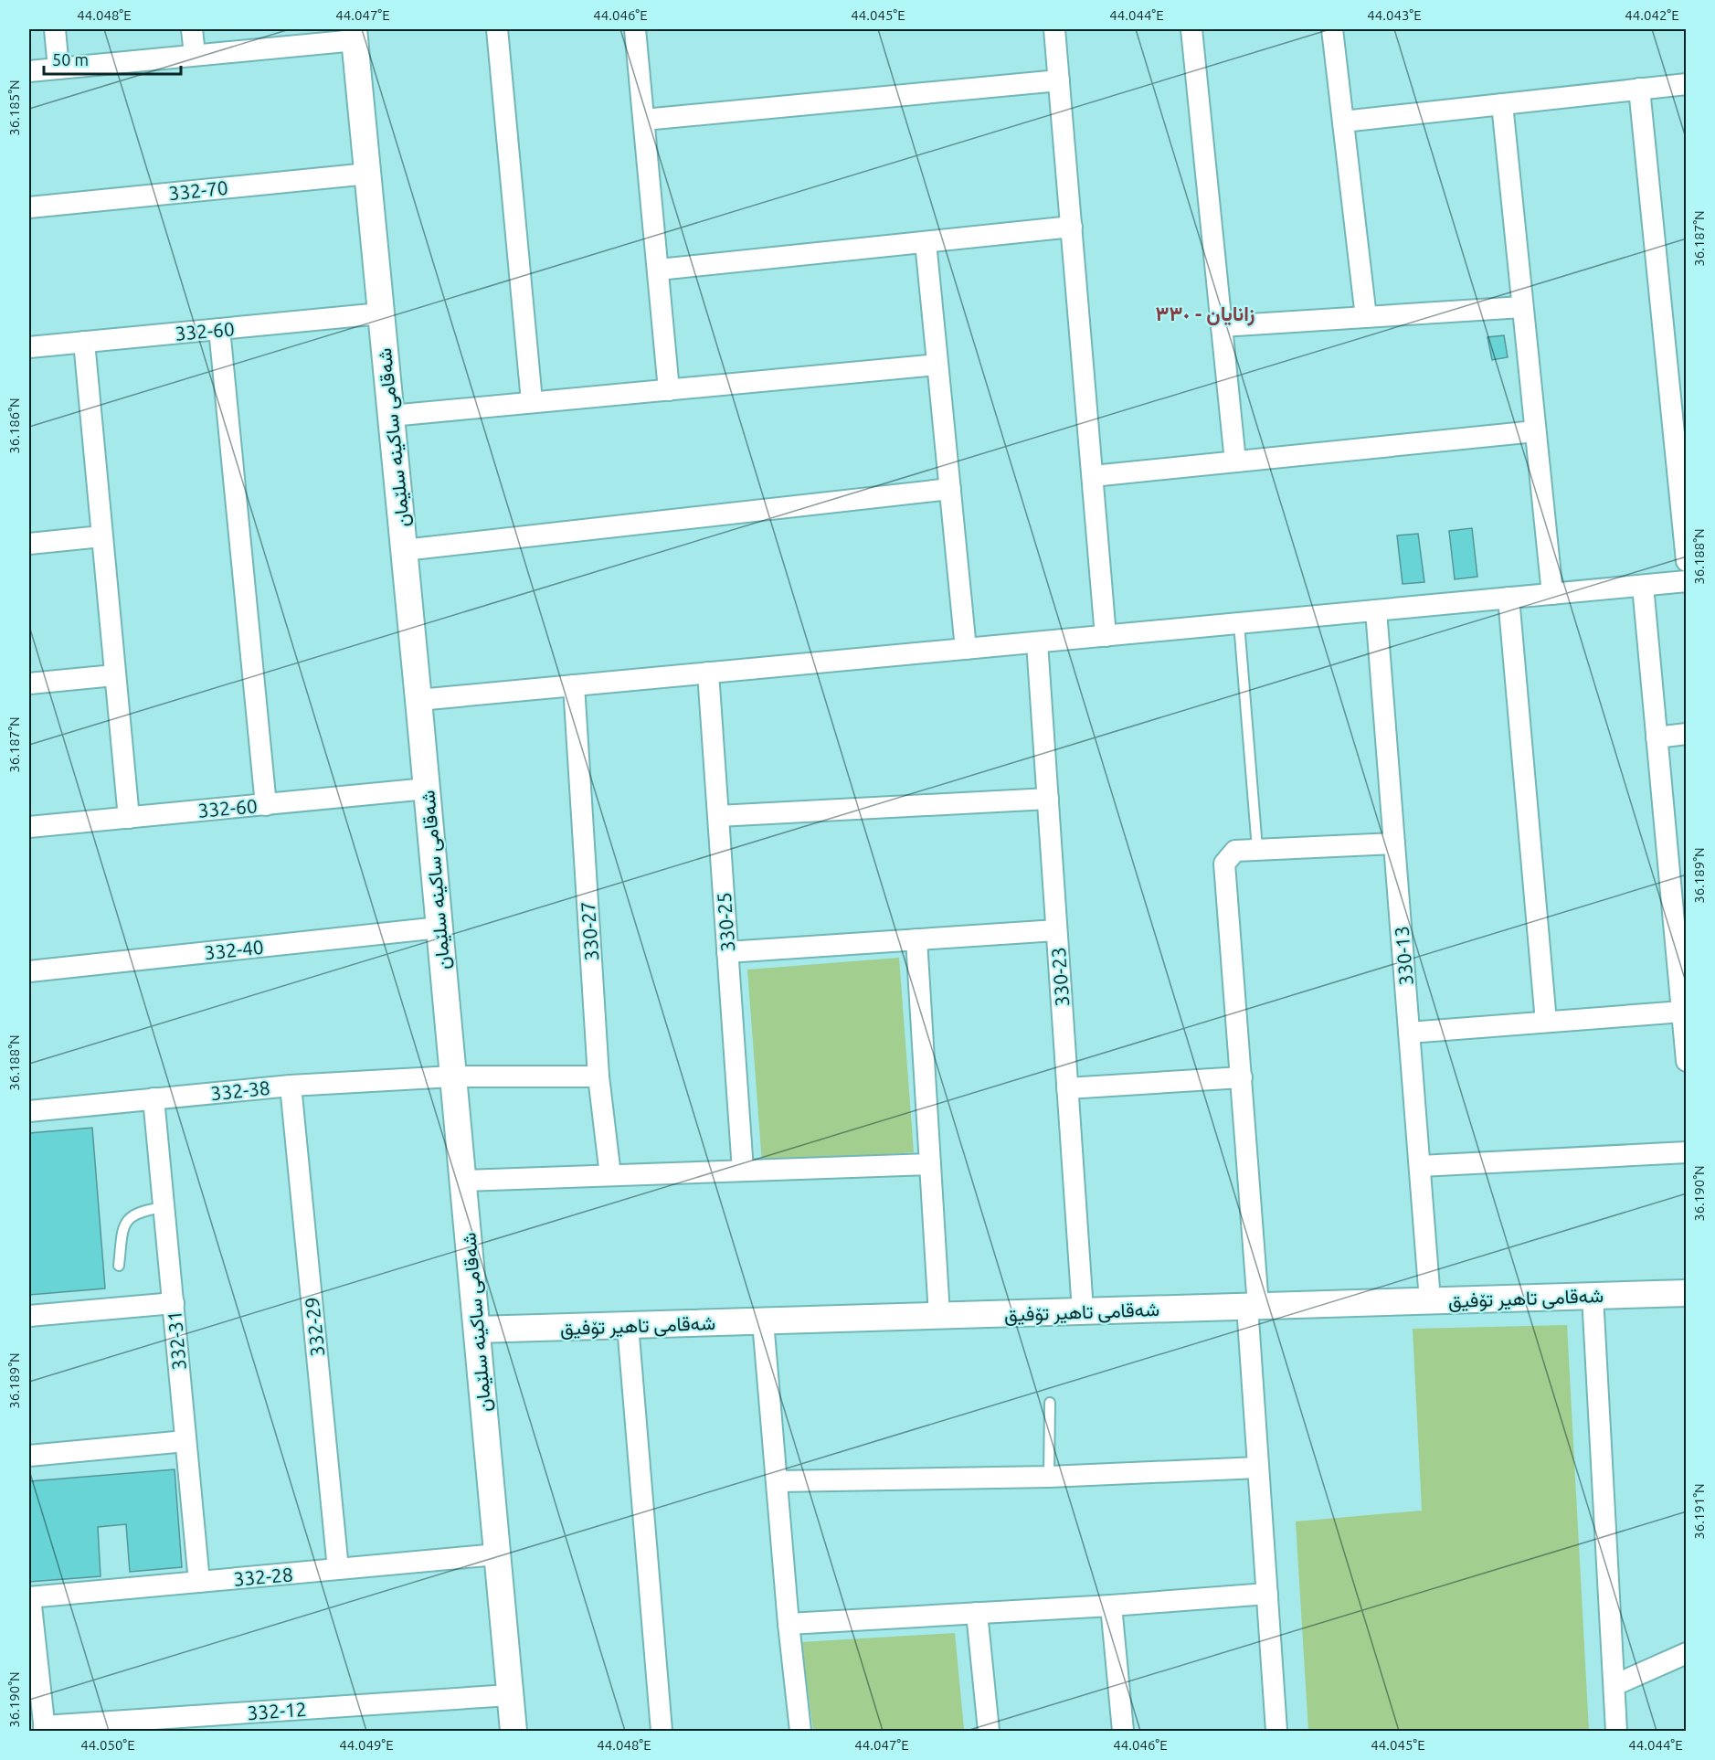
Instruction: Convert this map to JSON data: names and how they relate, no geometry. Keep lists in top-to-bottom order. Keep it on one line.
{"streets":{"street":["332-70","332-60","شەقامی ساکینە سلێمان","330-25","330-27","332-40","330-13","330-23","332-38","شەقامی تاهیر تۆفیق","332-29","332-31","332-28","332-12"]},"crossings":[["332-70","شەقامی ساکینە سلێمان"],["332-60","شەقامی ساکینە سلێمان"],["شەقامی ساکینە سلێمان","332-40"],["شەقامی ساکینە سلێمان","332-38"],["شەقامی ساکینە سلێمان","شەقامی تاهیر تۆفیق"],["شەقامی ساکینە سلێمان","332-28"],["شەقامی ساکینە سلێمان","332-12"],["330-27","332-38"],["330-13","شەقامی تاهیر تۆفیق"],["330-23","شەقامی تاهیر تۆفیق"],["332-38","332-29"],["332-38","332-31"],["332-29","332-28"],["332-31","332-28"]],"districts":["زانایان - ٣٣٠"],"scale_bar":"50 m","coordinates":["44.048°E","44.047°E","44.046°E","44.045°E","44.044°E","44.043°E","44.042°E","36.185°N","36.187°N","36.186°N","36.188°N","36.189°N","36.190°N","36.191°N","44.050°E","44.049°E"]}
